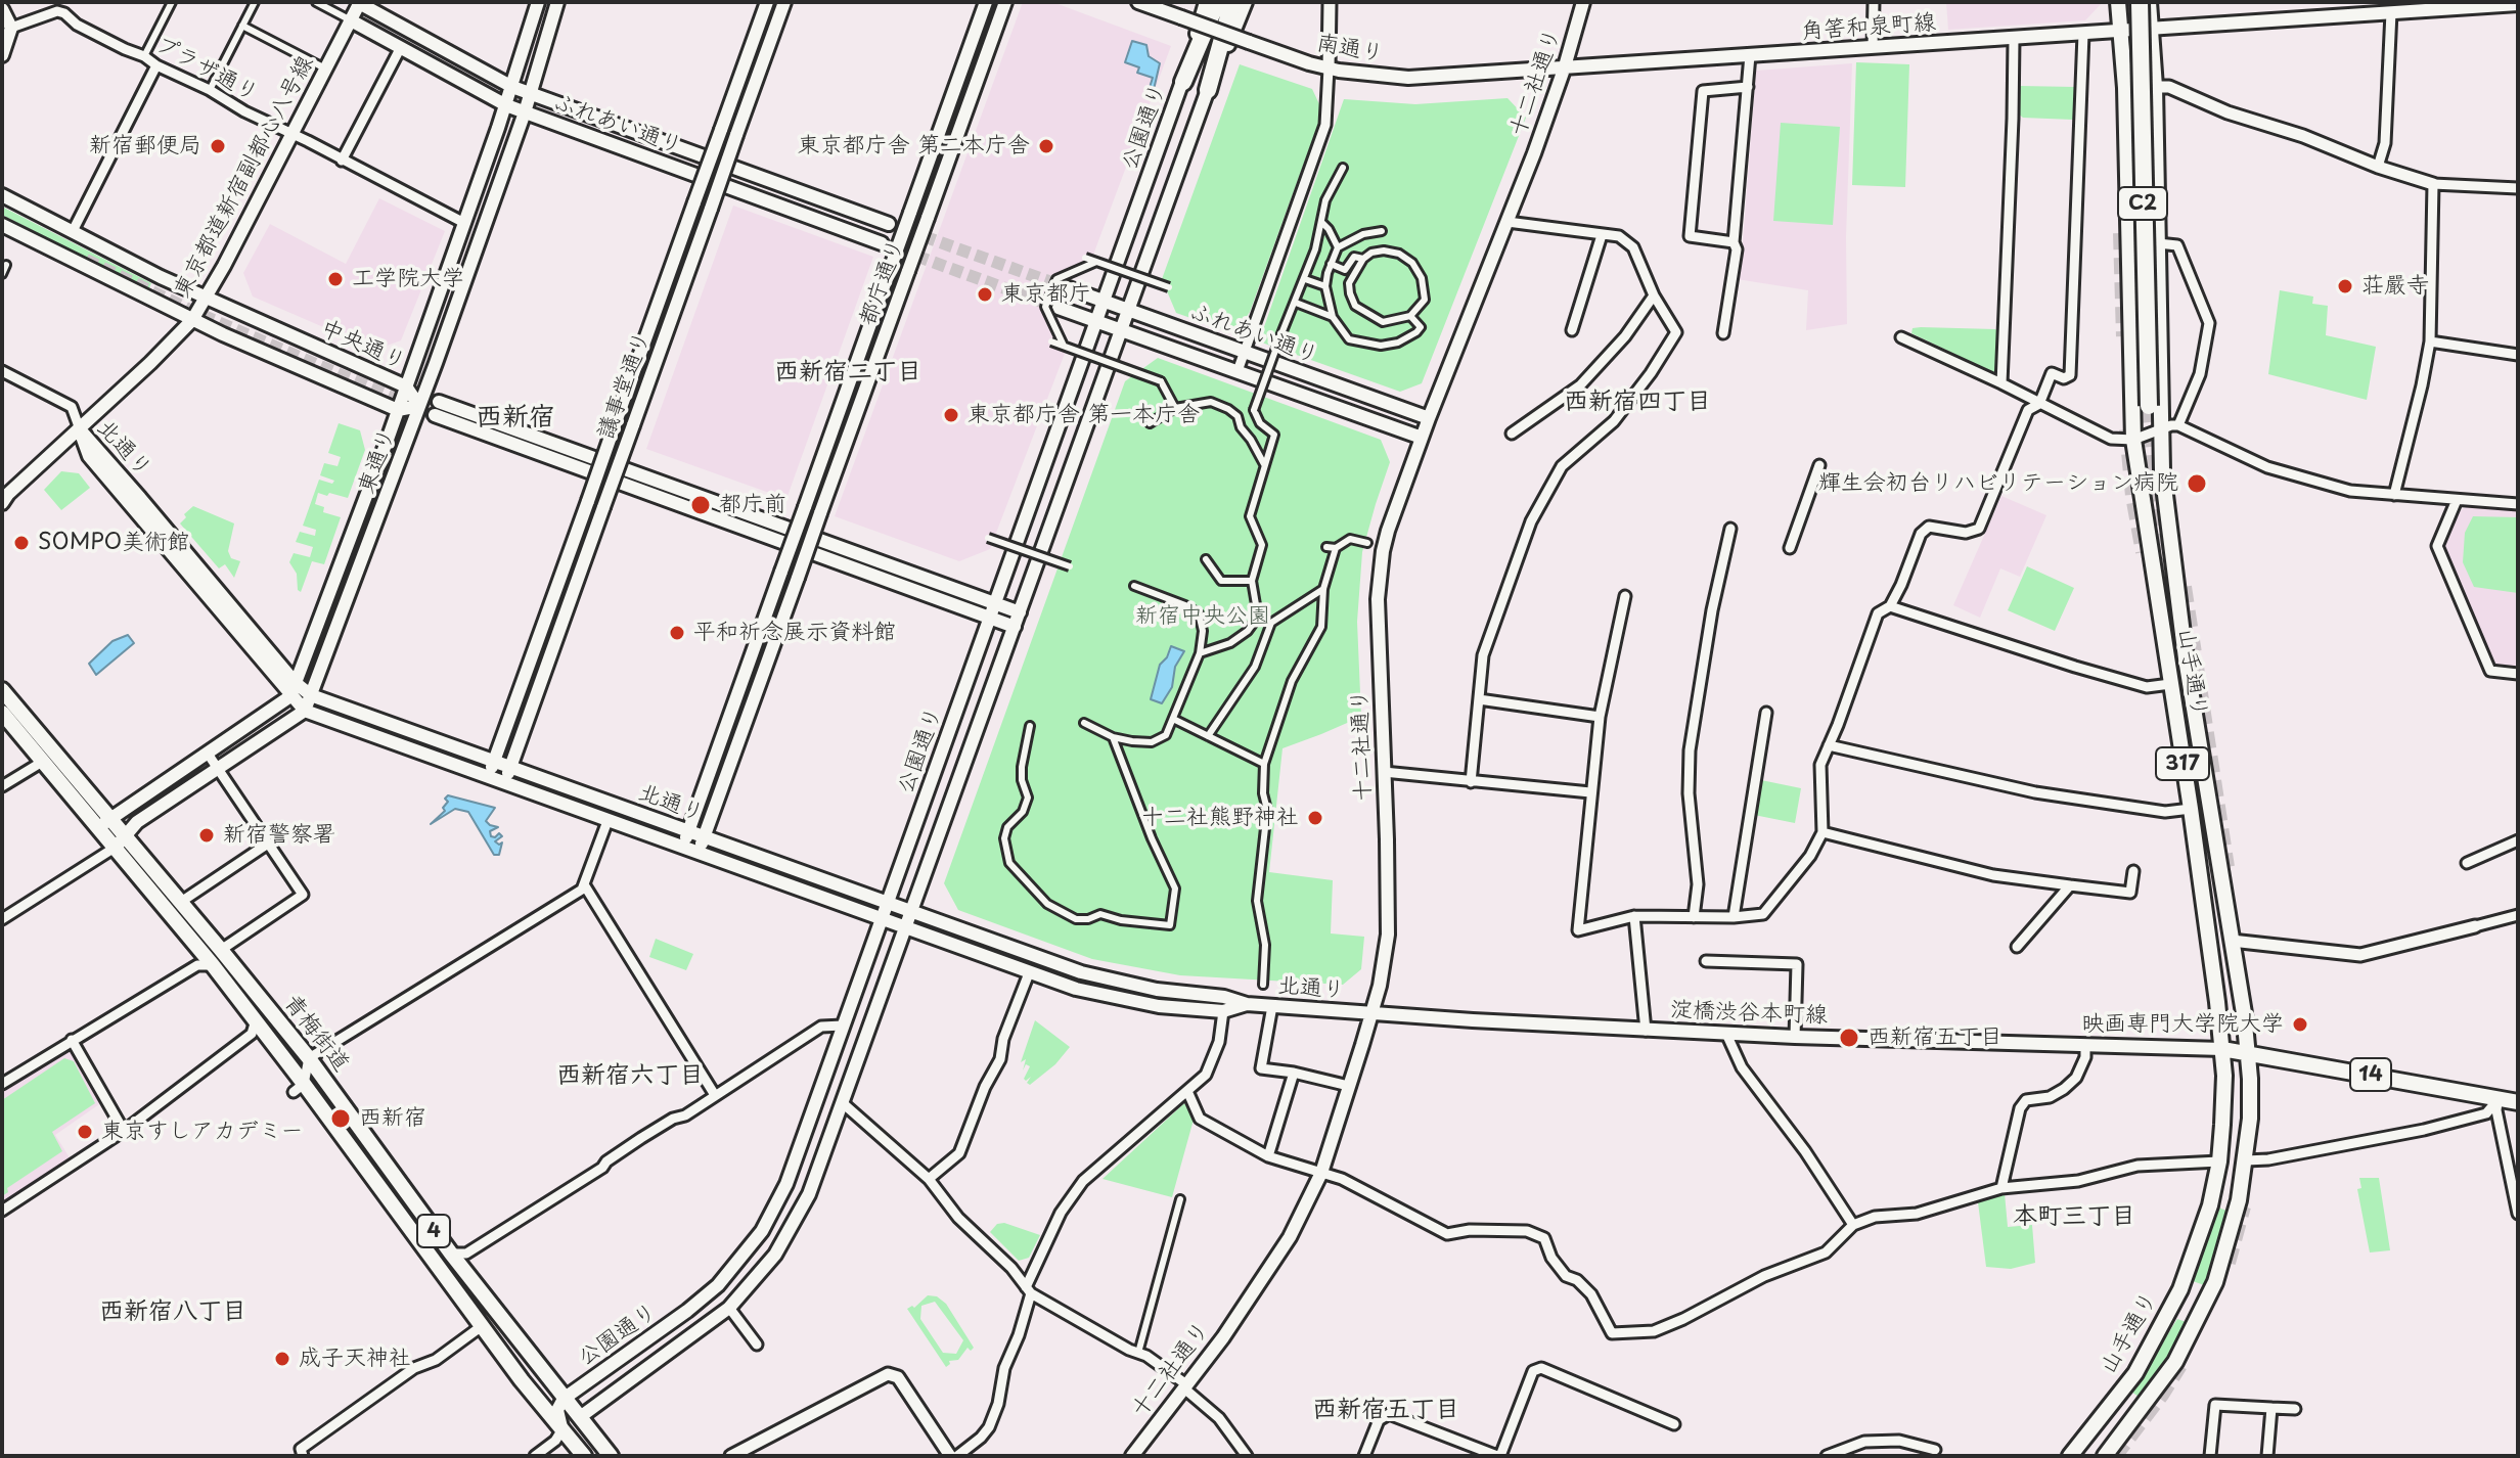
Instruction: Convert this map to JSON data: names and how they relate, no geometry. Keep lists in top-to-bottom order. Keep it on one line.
{"streets":{"highway":["C2"],"main road":["角筈和泉町線","南通り","十二社通り","ふれあい通り","公園通り","東京都道新宿副都心八号線","都庁通り","中央通り","議事堂通り","北通り","東通り","山手通り","317","淀橋渋谷本町線","青梅街道","14","4"],"street":["プラザ通り"]},"crossings":[["角筈和泉町線","南通り"],["角筈和泉町線","十二社通り"],["角筈和泉町線","山手通り"],["南通り","十二社通り"],["プラザ通り","東京都道新宿副都心八号線"],["プラザ通り","東通り"],["十二社通り","ふれあい通り"],["十二社通り","北通り"],["十二社通り","淀橋渋谷本町線"],["ふれあい通り","公園通り"],["ふれあい通り","東京都道新宿副都心八号線"],["ふれあい通り","東通り"],["公園通り","北通り"],["公園通り","青梅街道"],["東京都道新宿副都心八号線","中央通り"],["東京都道新宿副都心八号線","北通り"],["都庁通り","北通り"],["中央通り","東通り"],["議事堂通り","北通り"],["北通り","東通り"],["北通り","淀橋渋谷本町線"],["山手通り","淀橋渋谷本町線"],["山手通り","14"],["淀橋渋谷本町線","14"]],"districts":["西新宿二丁目","西新宿四丁目","西新宿","西新宿六丁目","本町三丁目","西新宿八丁目","西新宿五丁目"],"parks":["新宿中央公園"],"places":["新宿郵便局","東京都庁舎 第二本庁舎","工学院大学","荘嚴寺","東京都庁","東京都庁舎 第一本庁舎","輝生会初台リハビリテーション病院","都庁前","SOMPO美術館","平和祈念展示資料館","十二社熊野神社","新宿警察署","映画専門大学院大学","西新宿五丁目","西新宿","東京すしアカデミー","成子天神社"]}
